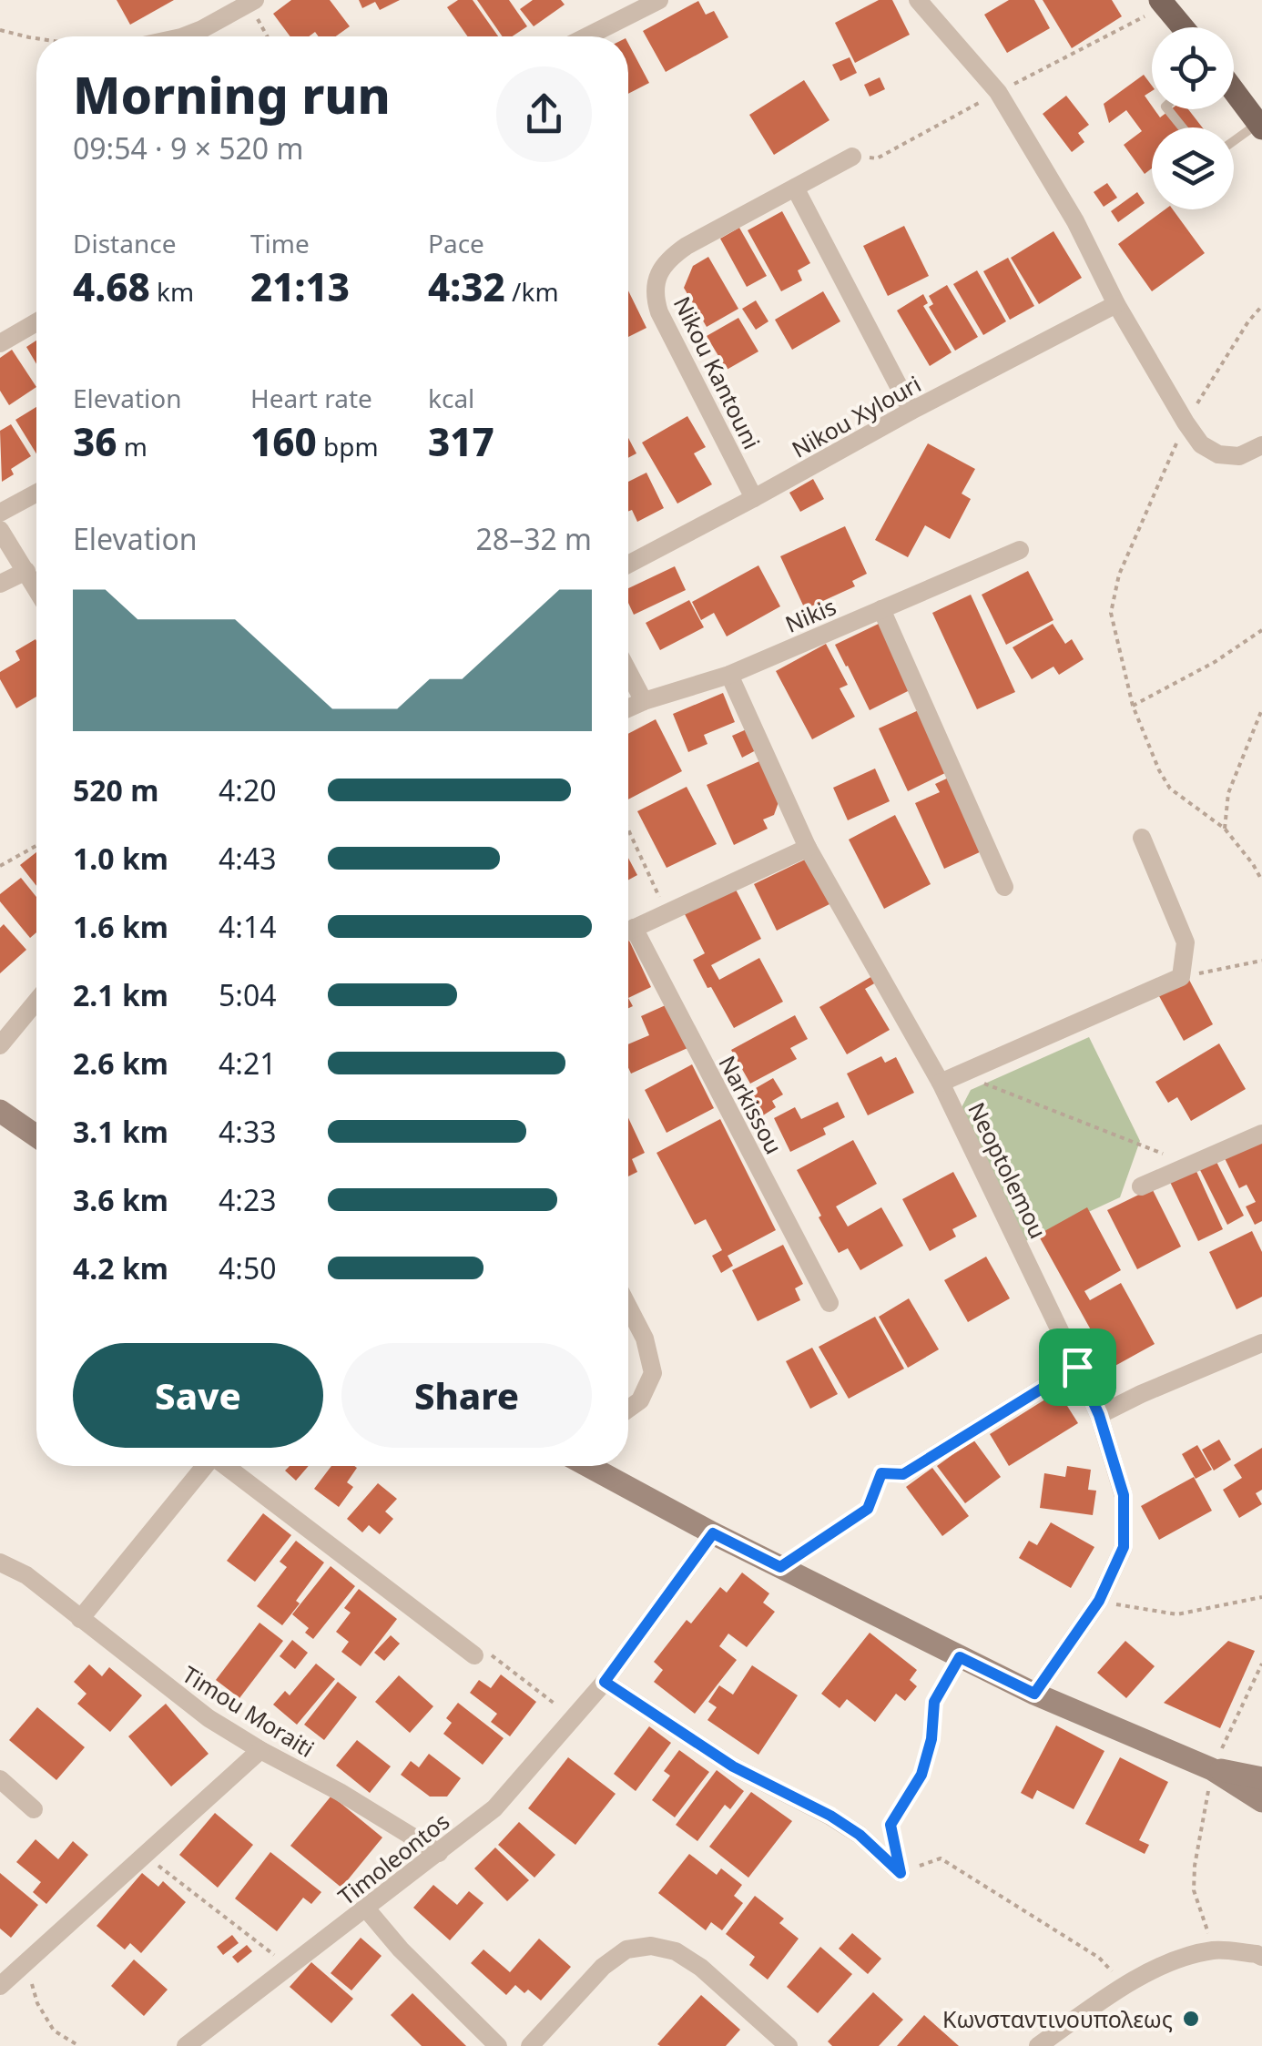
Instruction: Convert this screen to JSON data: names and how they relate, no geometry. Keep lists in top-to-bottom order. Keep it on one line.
{"streets":{"street":["Nikou Kantouni","Nikou Xylouri","Nikis","Narkissou","Neoptolemou","Timou Moraiti","Timoleontos"]},"crossings":[["Nikou Kantouni","Nikou Xylouri"],["Nikis","Neoptolemou"],["Timou Moraiti","Timoleontos"]],"places":["Κωνσταντινουπολεως"],"page":{"heading":["Morning run","09:54 · 9 × 520 m"],"stats":[["Distance","4.68 km"],["Time","21:13"],["Pace","4:32 /km"],["Elevation","36 m"],["Heart rate","160 bpm"],["kcal","317"]],"chart":["Elevation","28–32 m"],"list":[{"name":"520 m","note":"4:20"},{"name":"1.0 km","note":"4:43"},{"name":"1.6 km","note":"4:14"},{"name":"2.1 km","note":"5:04"},{"name":"2.6 km","note":"4:21"},{"name":"3.1 km","note":"4:33"},{"name":"3.6 km","note":"4:23"},{"name":"4.2 km","note":"4:50"}],"buttons":["Save","Share"]}}
